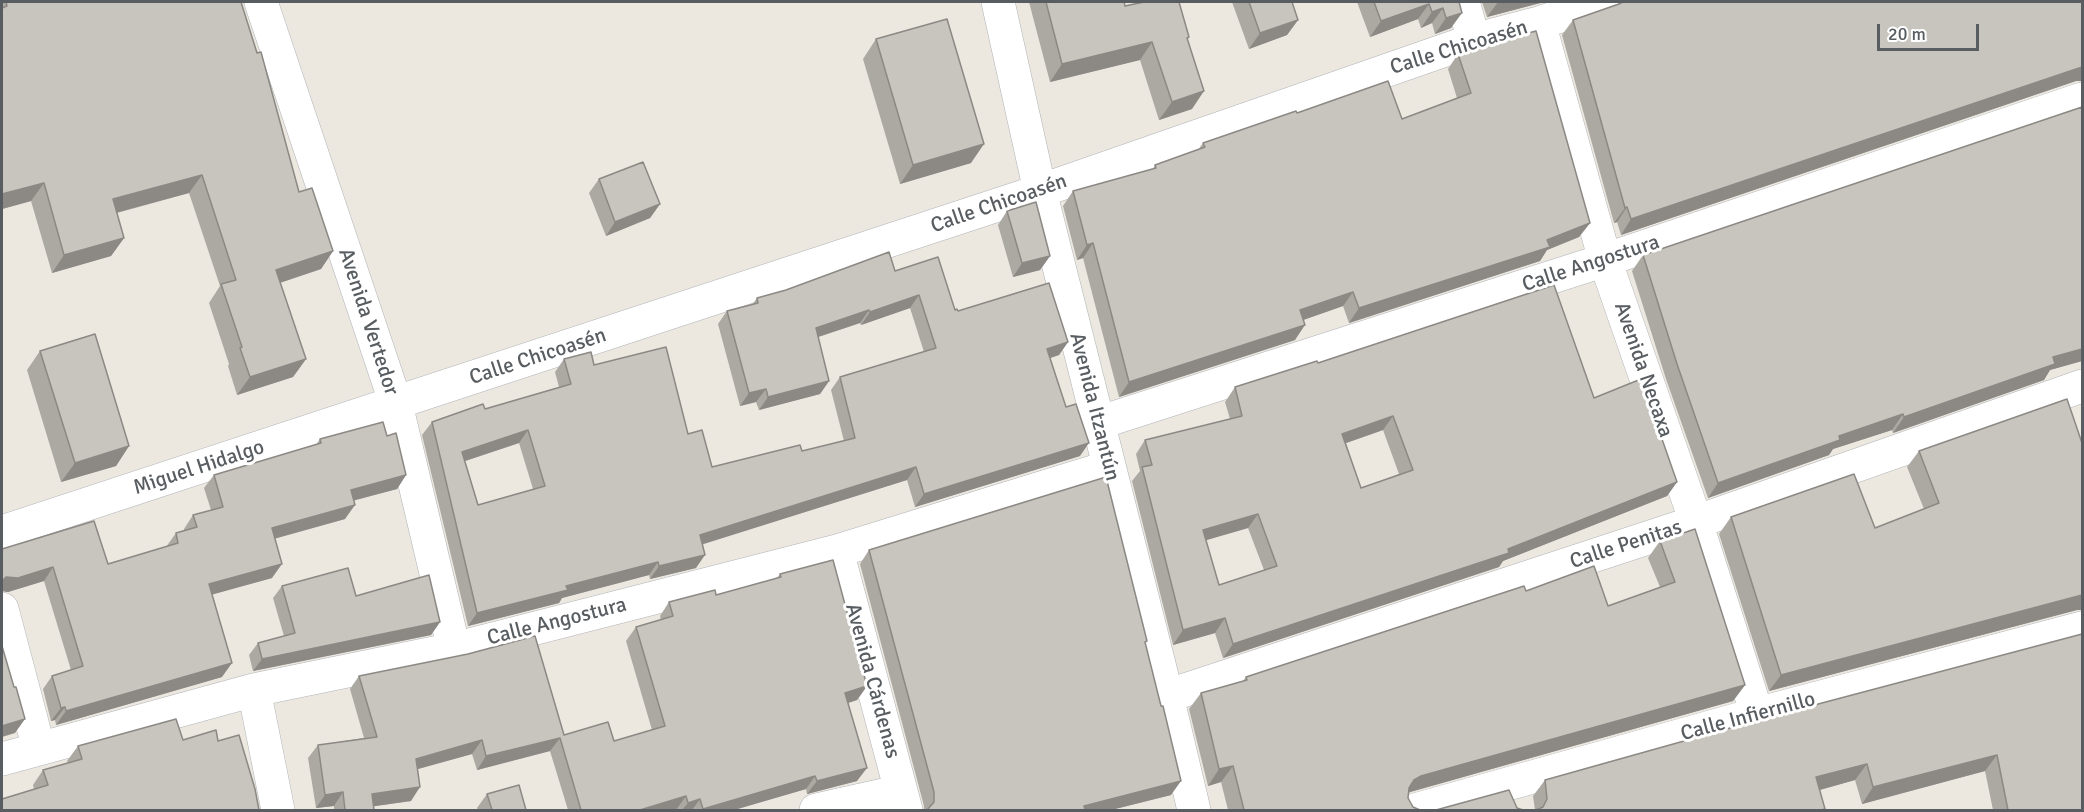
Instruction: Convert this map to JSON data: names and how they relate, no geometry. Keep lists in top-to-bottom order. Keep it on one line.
{"streets":{"street":["Calle Chicoasén","Calle Angostura","Avenida Vertedor","Avenida Necaxa","Avenida Itzantún","Miguel Hidalgo","Calle Penitas","Avenida Cárdenas","Calle Infiernillo"]},"crossings":[["Calle Chicoasén","Avenida Vertedor"],["Calle Chicoasén","Avenida Necaxa"],["Calle Chicoasén","Avenida Itzantún"],["Calle Chicoasén","Miguel Hidalgo"],["Calle Angostura","Avenida Vertedor"],["Calle Angostura","Avenida Necaxa"],["Calle Angostura","Avenida Itzantún"],["Calle Angostura","Avenida Cárdenas"],["Avenida Vertedor","Miguel Hidalgo"],["Avenida Necaxa","Calle Penitas"],["Avenida Necaxa","Calle Infiernillo"],["Avenida Itzantún","Calle Penitas"]],"scale_bar":"20 m"}
